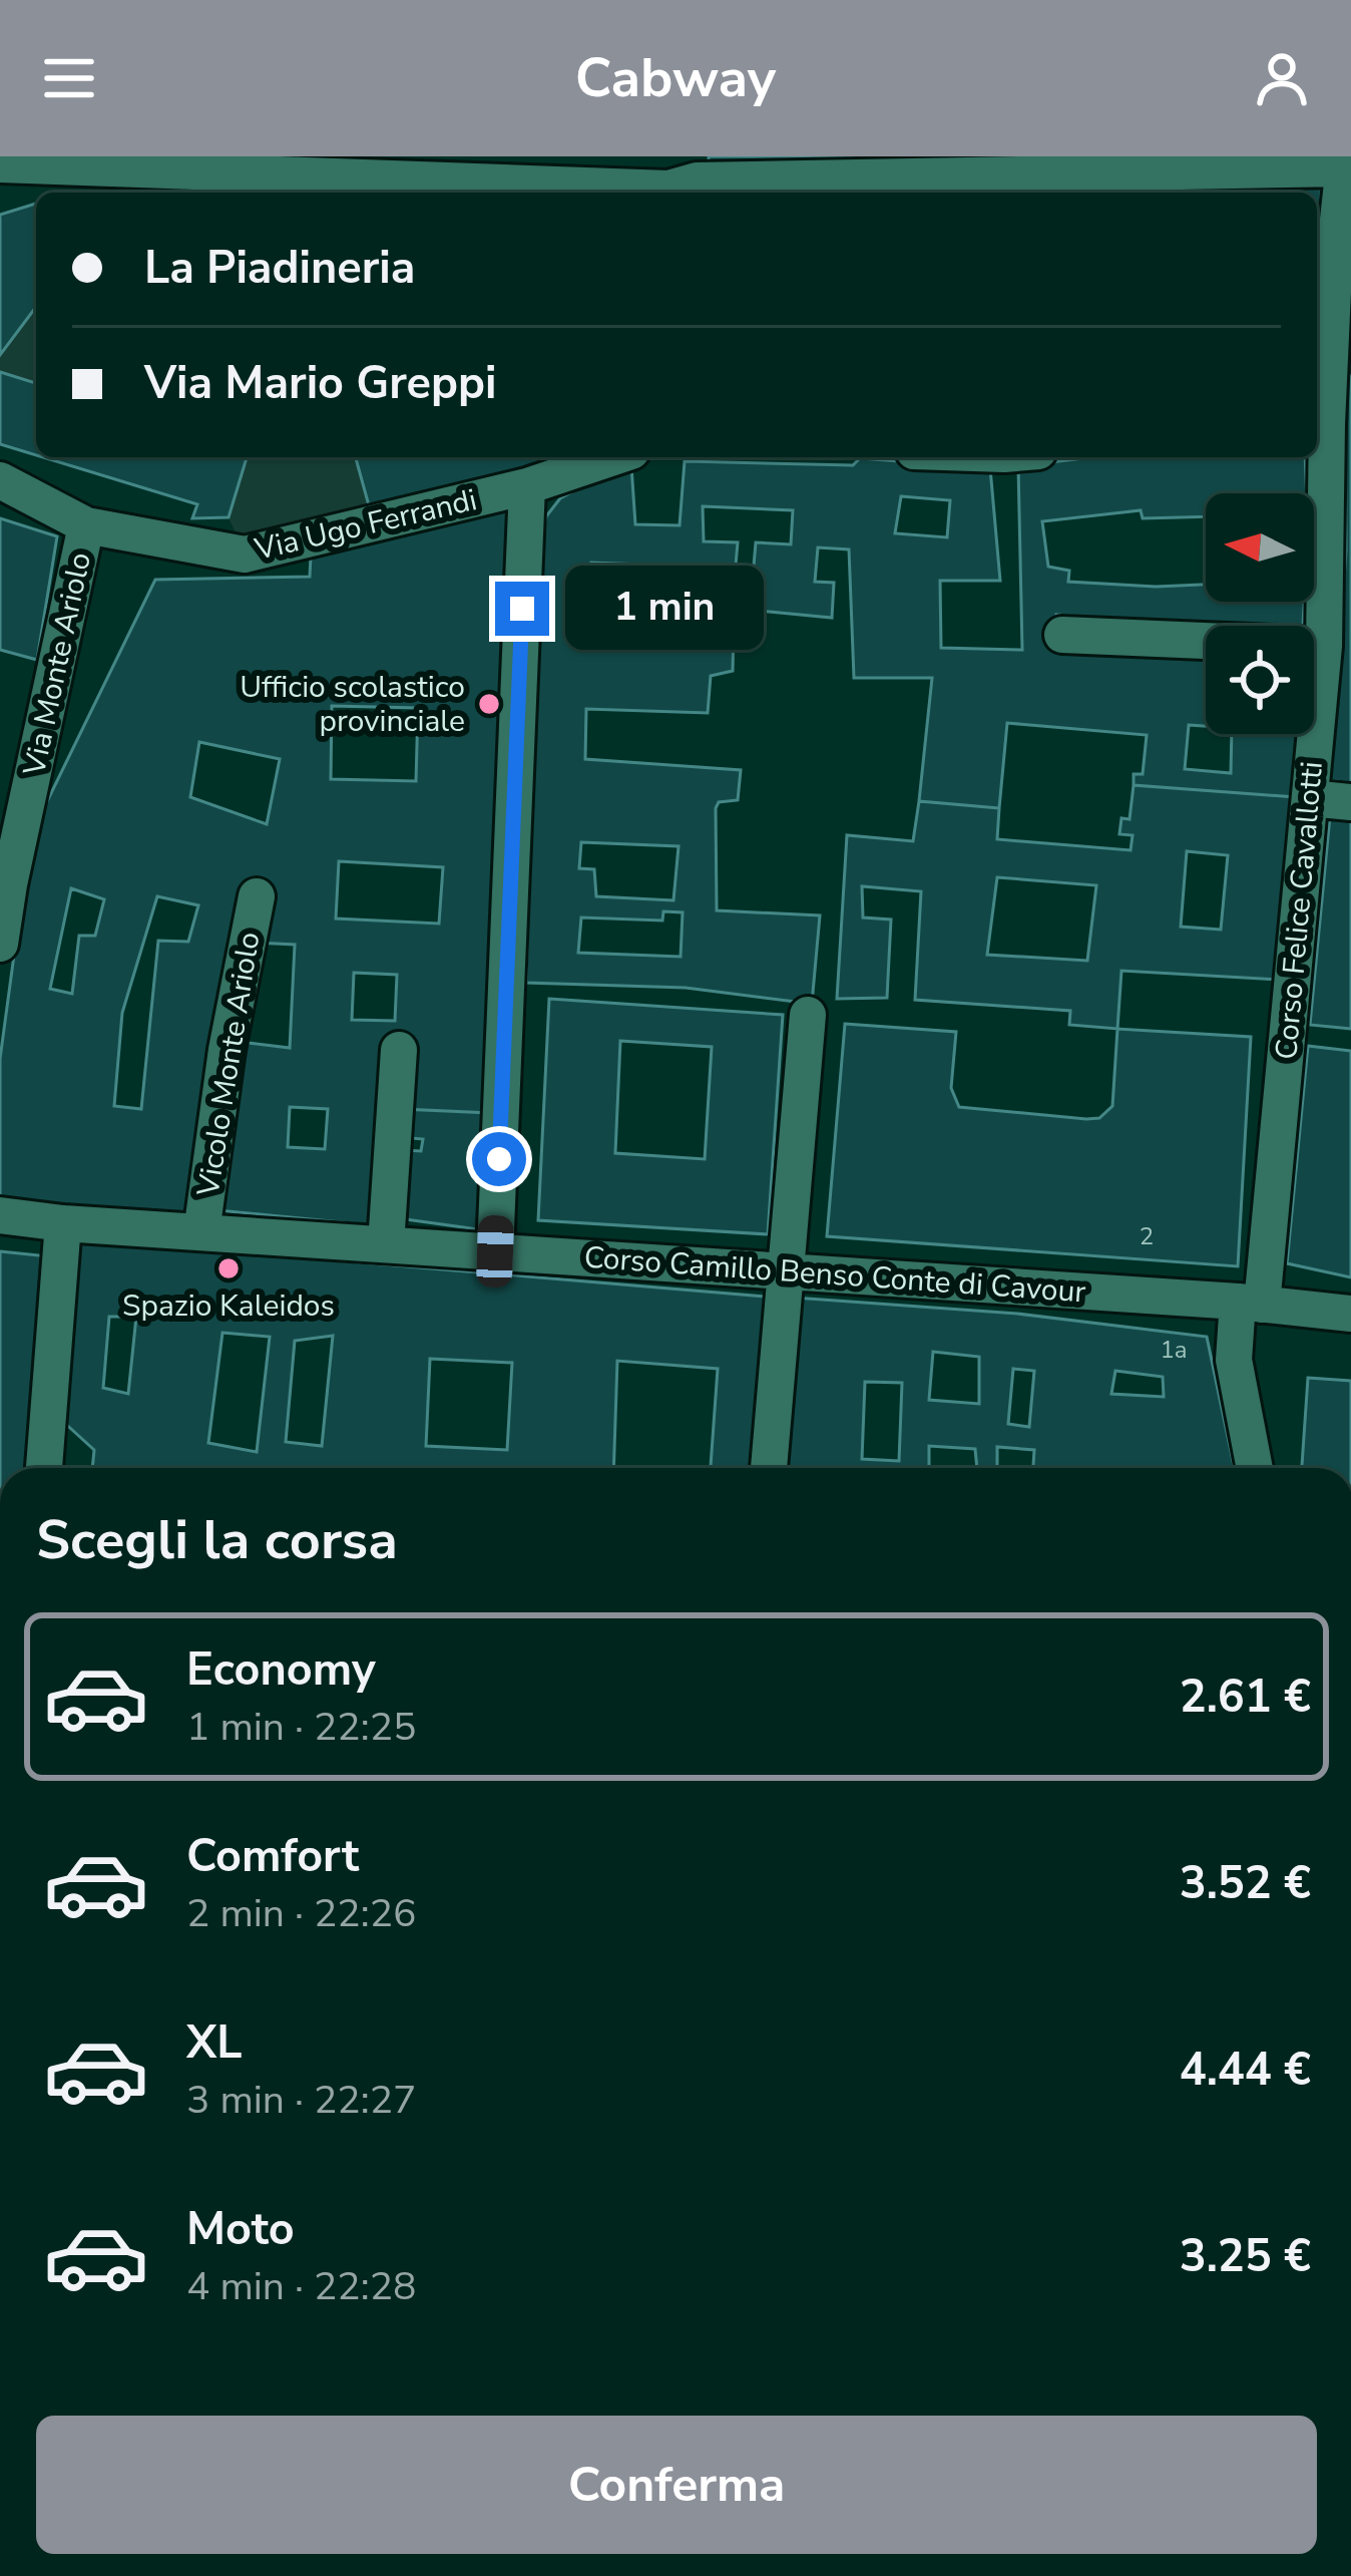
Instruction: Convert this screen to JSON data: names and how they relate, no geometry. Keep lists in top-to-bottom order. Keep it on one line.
{"streets":{"street":["Via Ugo Ferrandi","Via Monte Ariolo","Corso Felice Cavallotti","Vicolo Monte Ariolo","Corso Camillo Benso Conte di Cavour"]},"crossings":[["Via Ugo Ferrandi","Via Monte Ariolo"],["Corso Felice Cavallotti","Corso Camillo Benso Conte di Cavour"],["Vicolo Monte Ariolo","Corso Camillo Benso Conte di Cavour"]],"places":["Ufficio scolastico provinciale","Spazio Kaleidos"],"house_numbers":["2","1a"],"north":"left","page":{"header":"Cabway","banner":["La Piadineria","Via Mario Greppi"],"bubble":"1 min","heading":"Scegli la corsa","list":[{"name":"Economy","note":"1 min · 22:25","value":"2.61 €"},{"name":"Comfort","note":"2 min · 22:26","value":"3.52 €"},{"name":"XL","note":"3 min · 22:27","value":"4.44 €"},{"name":"Moto","note":"4 min · 22:28","value":"3.25 €"}],"buttons":"Conferma"}}
